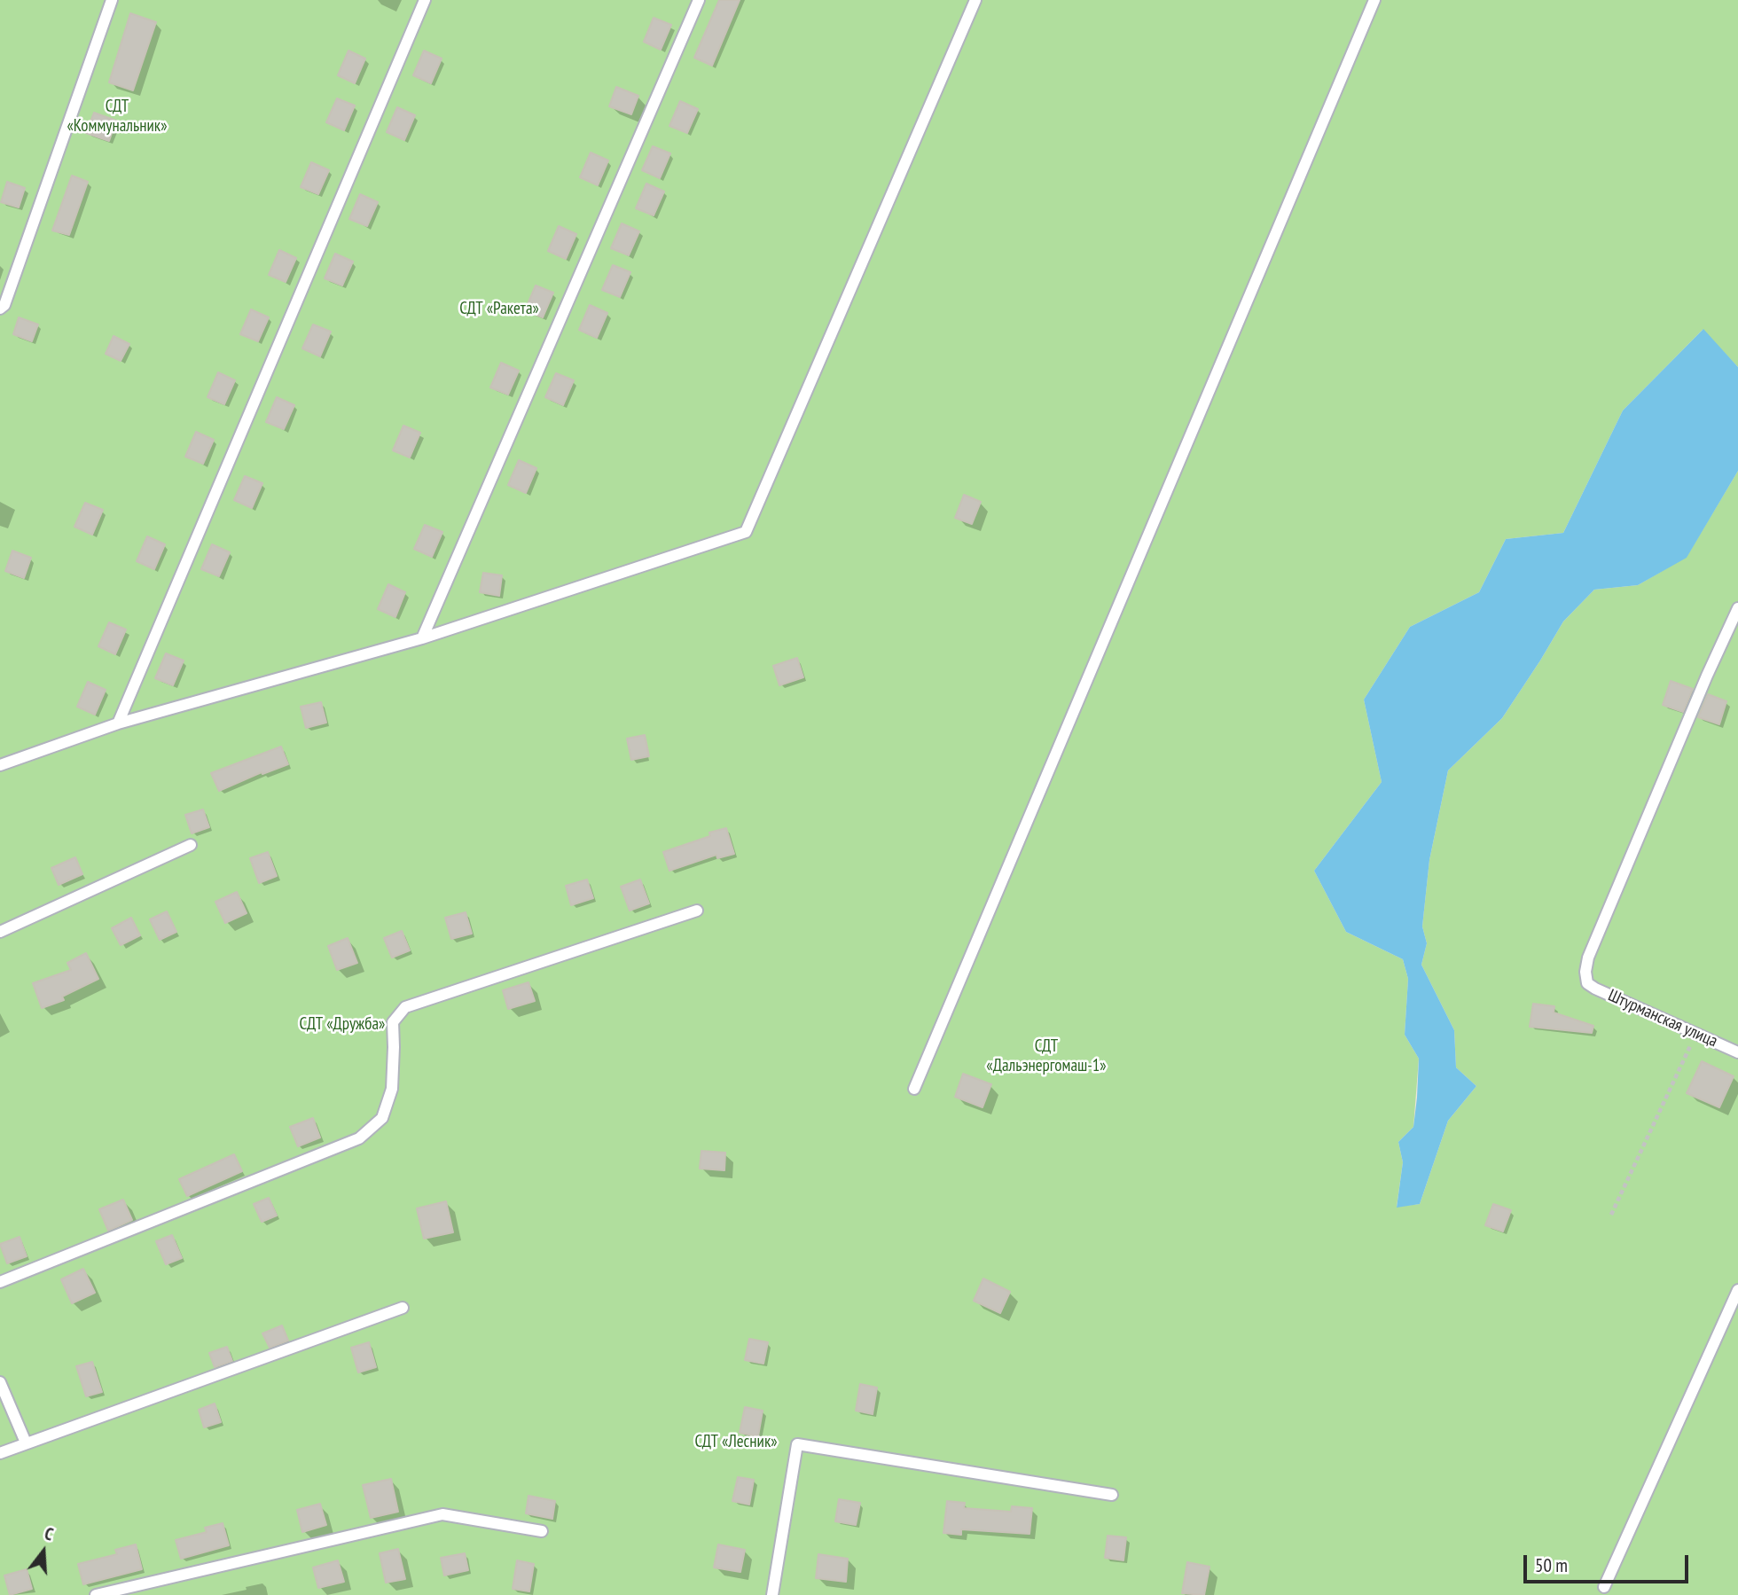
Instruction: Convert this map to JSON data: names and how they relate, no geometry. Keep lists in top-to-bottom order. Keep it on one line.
{"streets":{"lane":["Штурманская улица"]},"parks":["СДТ «Коммунальник»","СДТ «Ракета»","СДТ «Дружба»","СДТ «Дальэнергомаш-1»","СДТ «Лесник»"],"scale_bar":"50 m","north":"top"}
